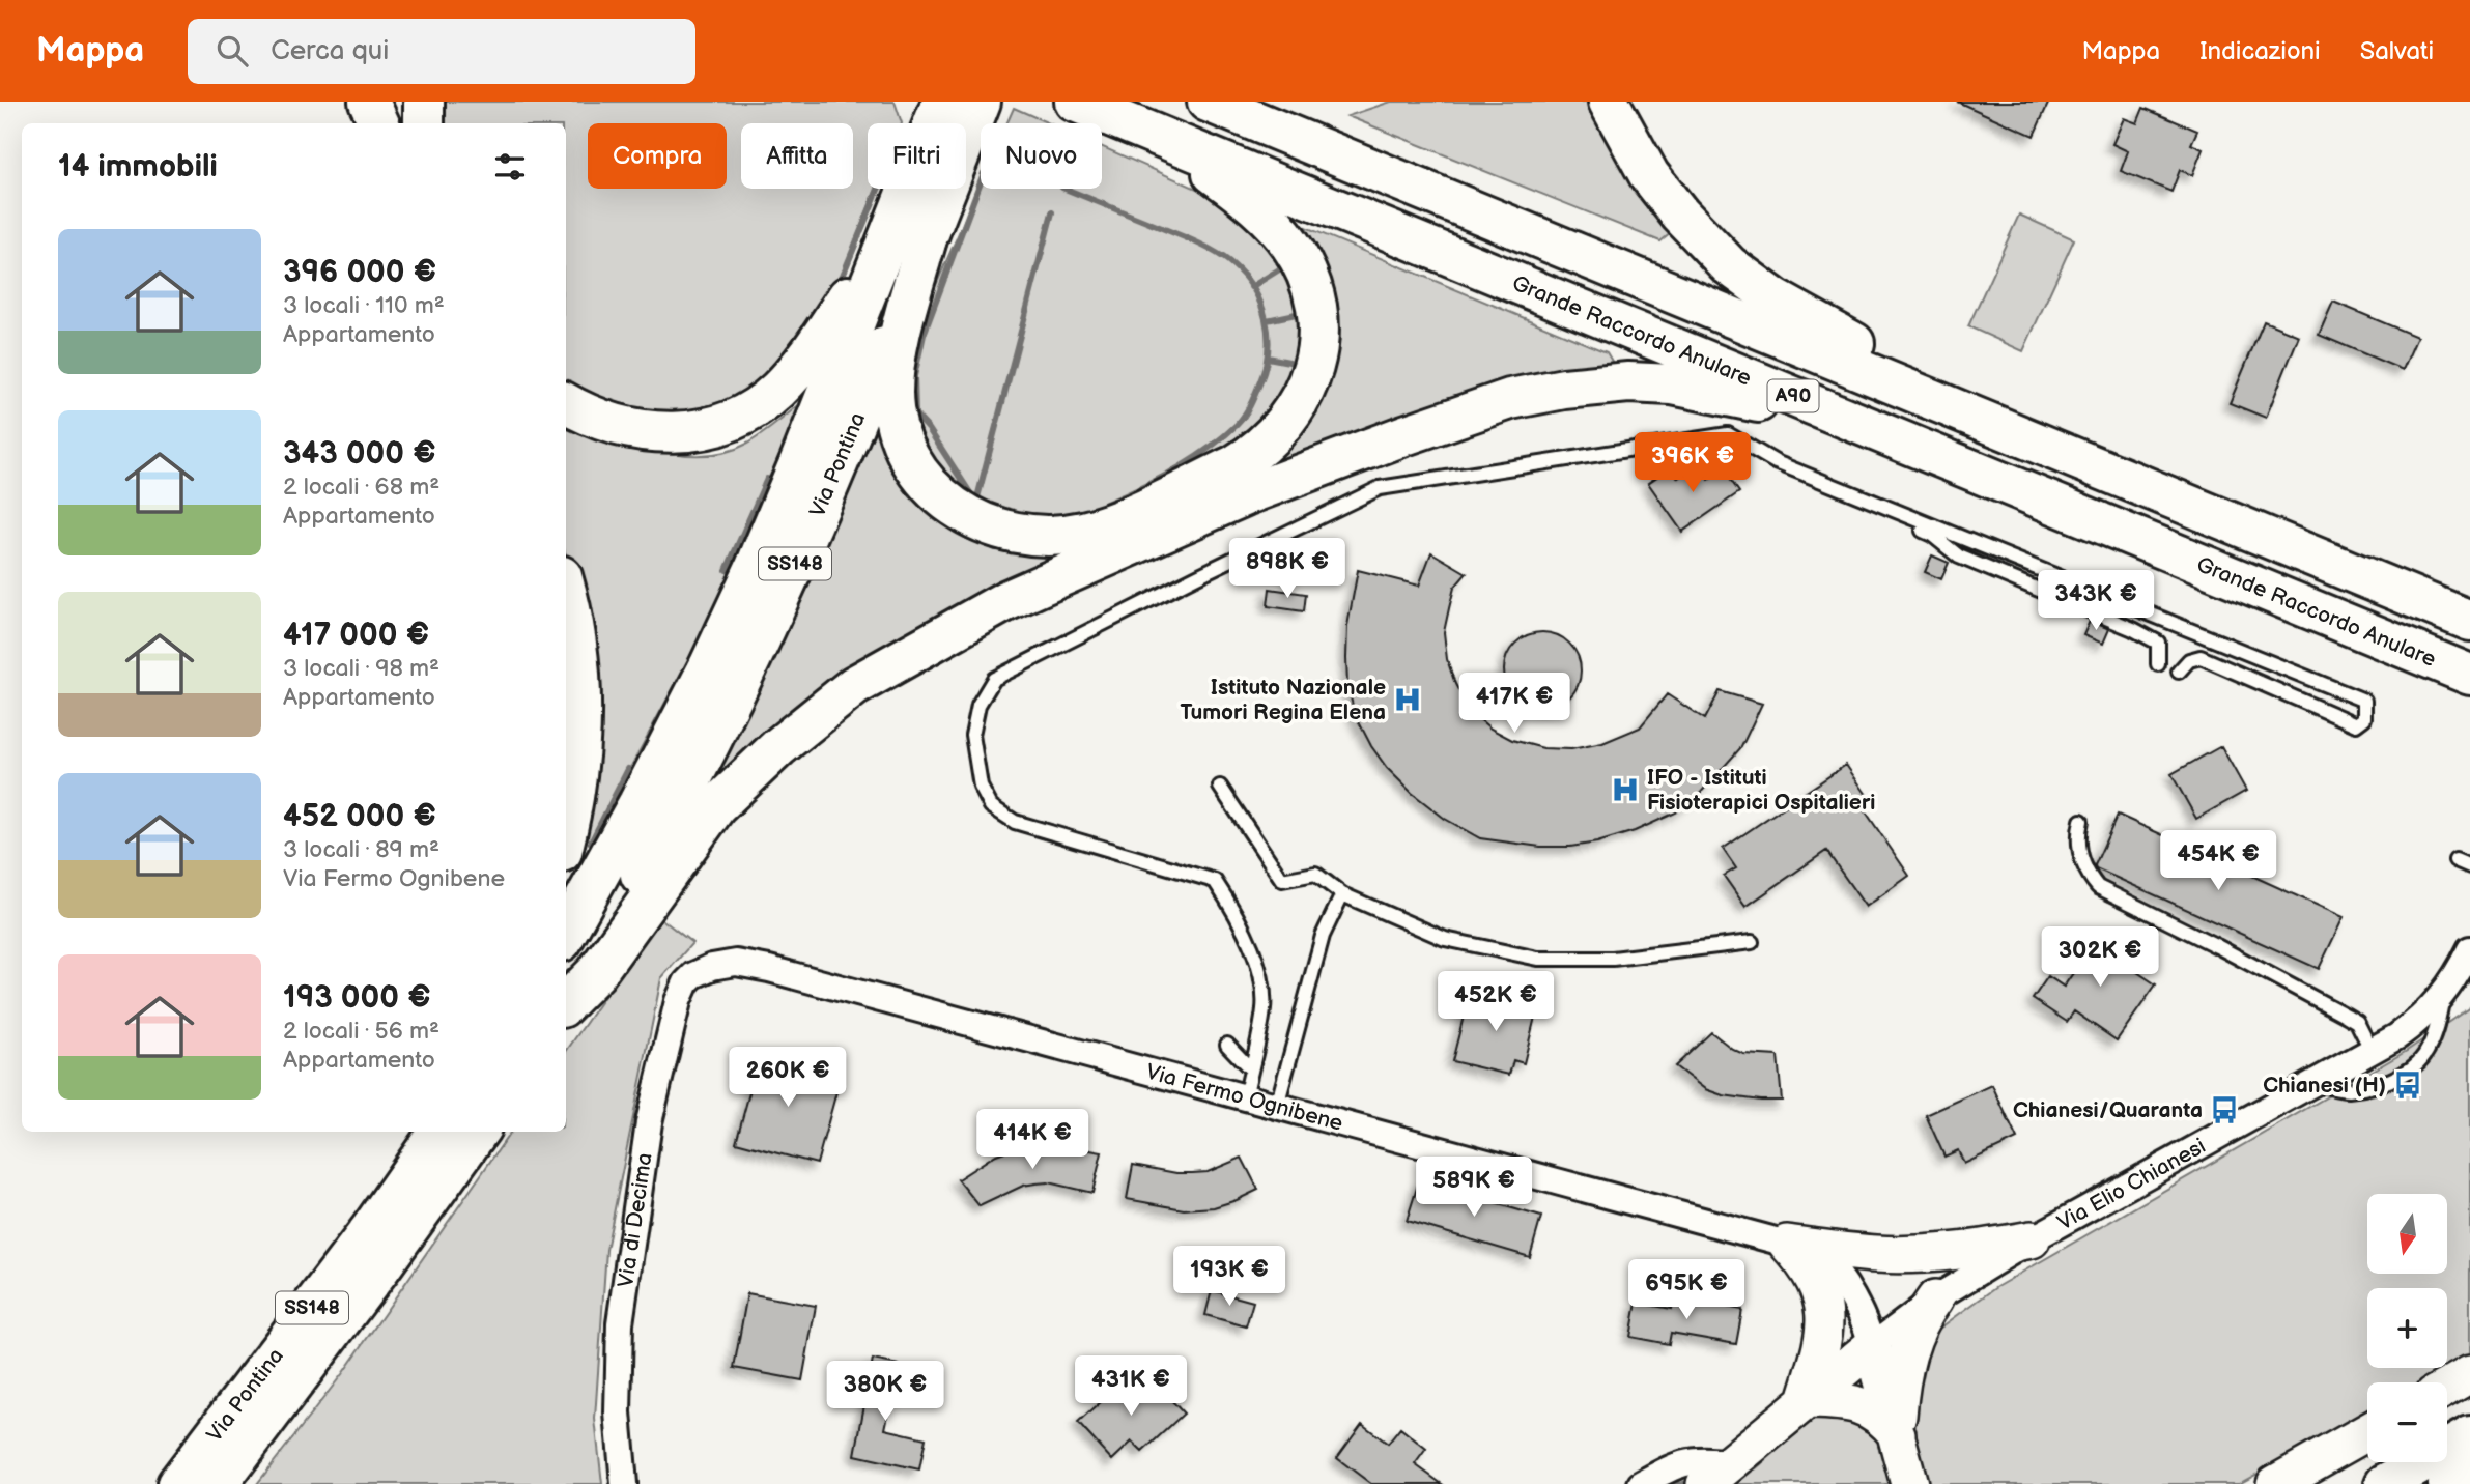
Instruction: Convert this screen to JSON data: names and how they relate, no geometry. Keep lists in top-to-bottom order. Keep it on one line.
{"streets":{"highway":["Grande Raccordo Anulare","A90","Via Pontina","SS148"],"street":["Via Fermo Ognibene","Via Elio Chianesi","Via di Decima"]},"crossings":[["Via Fermo Ognibene","Via Elio Chianesi"],["Via Fermo Ognibene","Via di Decima"]],"places":{"hospital":["Istituto Nazionale Tumori Regina Elena","IFO - Istituti Fisioterapici Ospitalieri"],"bus stop":["Chianesi (H)","Chianesi/Quaranta"]},"north":"bottom","page":{"header":"Mappa","search":"Cerca qui","nav":["Mappa","Indicazioni","Salvati"],"chip":["Compra","Affitta","Filtri","Nuovo"],"heading":"14 immobili","list":[{"name":"396 000 €","note":"3 locali · 110 m² · Appartamento"},{"name":"343 000 €","note":"2 locali · 68 m² · Appartamento"},{"name":"417 000 €","note":"3 locali · 98 m² · Appartamento"},{"name":"452 000 €","note":"3 locali · 89 m² · Via Fermo Ognibene"},{"name":"193 000 €","note":"2 locali · 56 m² · Appartamento"}],"price":["396K €","898K €","343K €","417K €","454K €","302K €","452K €","260K €","414K €","589K €","193K €","695K €","431K €","380K €"],"map_buttons":["+","−"]}}
